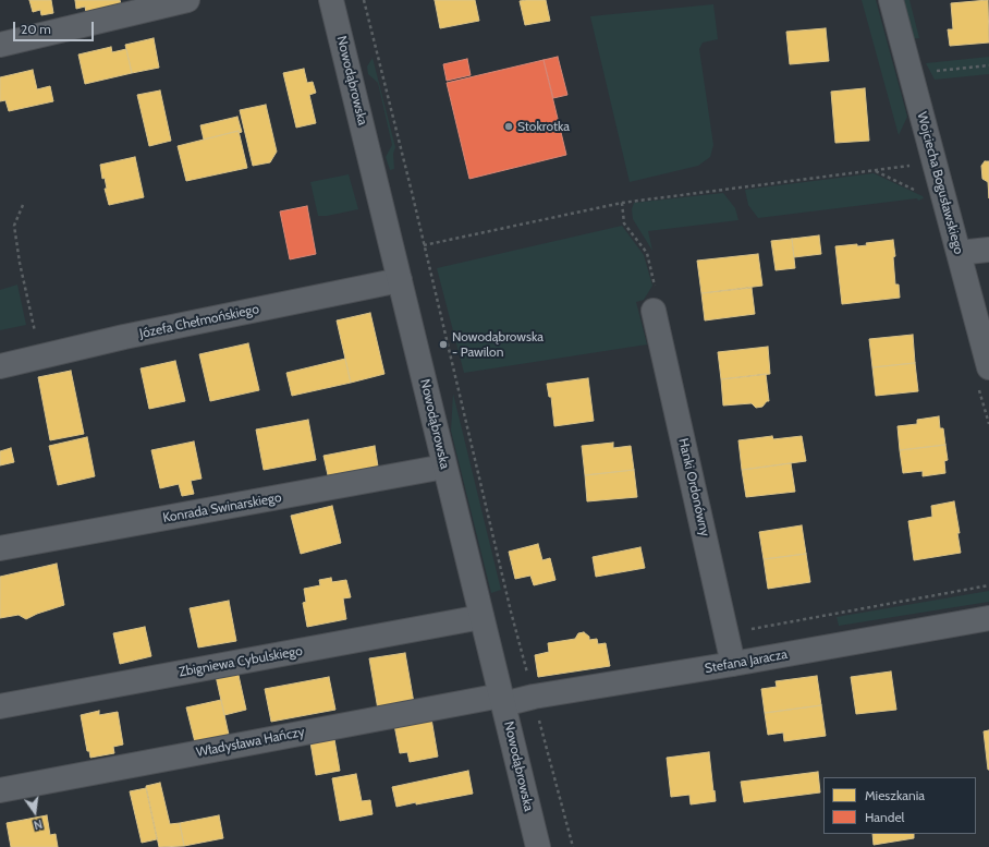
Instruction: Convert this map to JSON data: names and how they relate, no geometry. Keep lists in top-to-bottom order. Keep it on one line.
{"streets":{"street":["Nowodąbrowska","Wojciecha Bogusławskiego","Józefa Chełmońskiego","Hanki Ordonówny","Konrada Swinarskiego","Zbigniewa Cybulskiego","Stefana Jaracza","Władysława Hańczy"]},"crossings":[["Nowodąbrowska","Józefa Chełmońskiego"],["Nowodąbrowska","Konrada Swinarskiego"],["Nowodąbrowska","Zbigniewa Cybulskiego"],["Nowodąbrowska","Stefana Jaracza"],["Nowodąbrowska","Władysława Hańczy"],["Hanki Ordonówny","Stefana Jaracza"],["Stefana Jaracza","Władysława Hańczy"]],"places":["Stokrotka","Nowodąbrowska - Pawilon"],"legend":["Mieszkania","Handel"],"scale_bar":"20 m","north":"bottom"}
